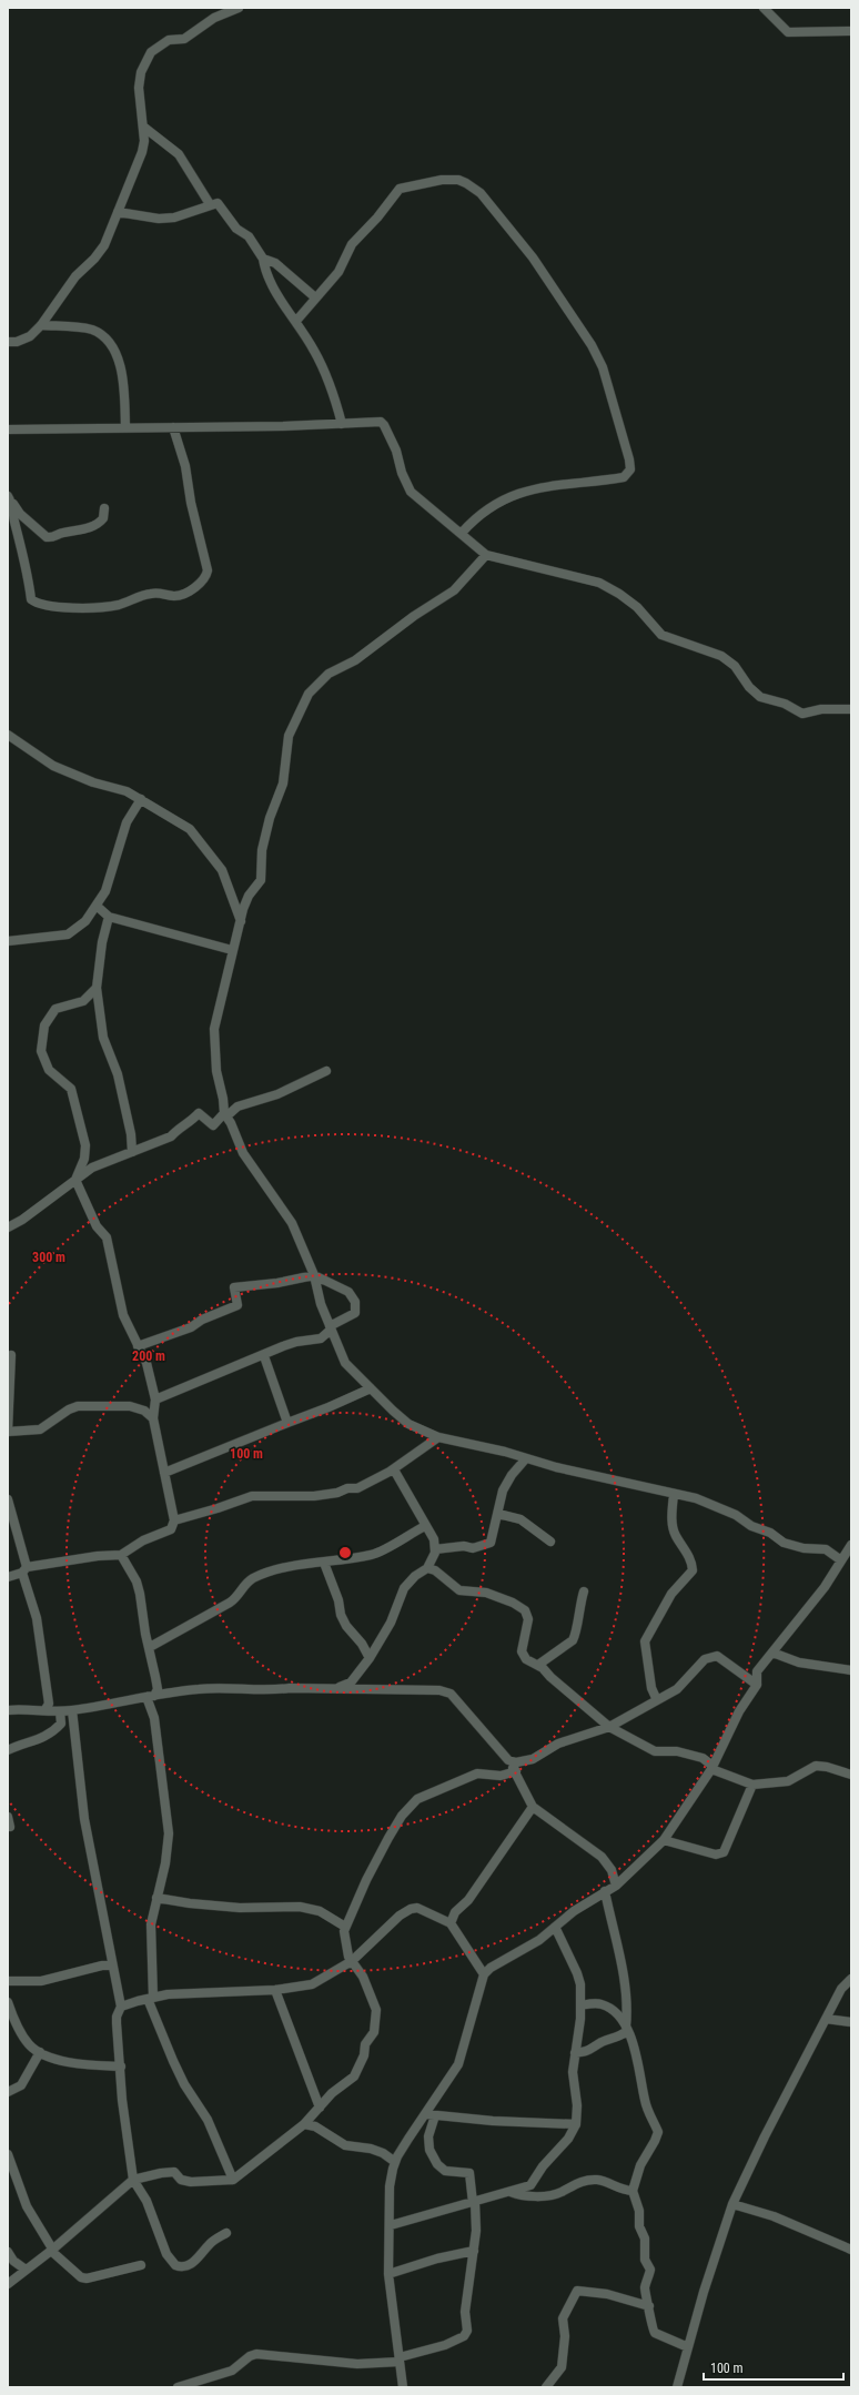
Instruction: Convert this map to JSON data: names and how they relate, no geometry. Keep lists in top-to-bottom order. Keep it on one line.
{"scale_bar":"100 m","rings":["300 m","200 m","100 m"]}
